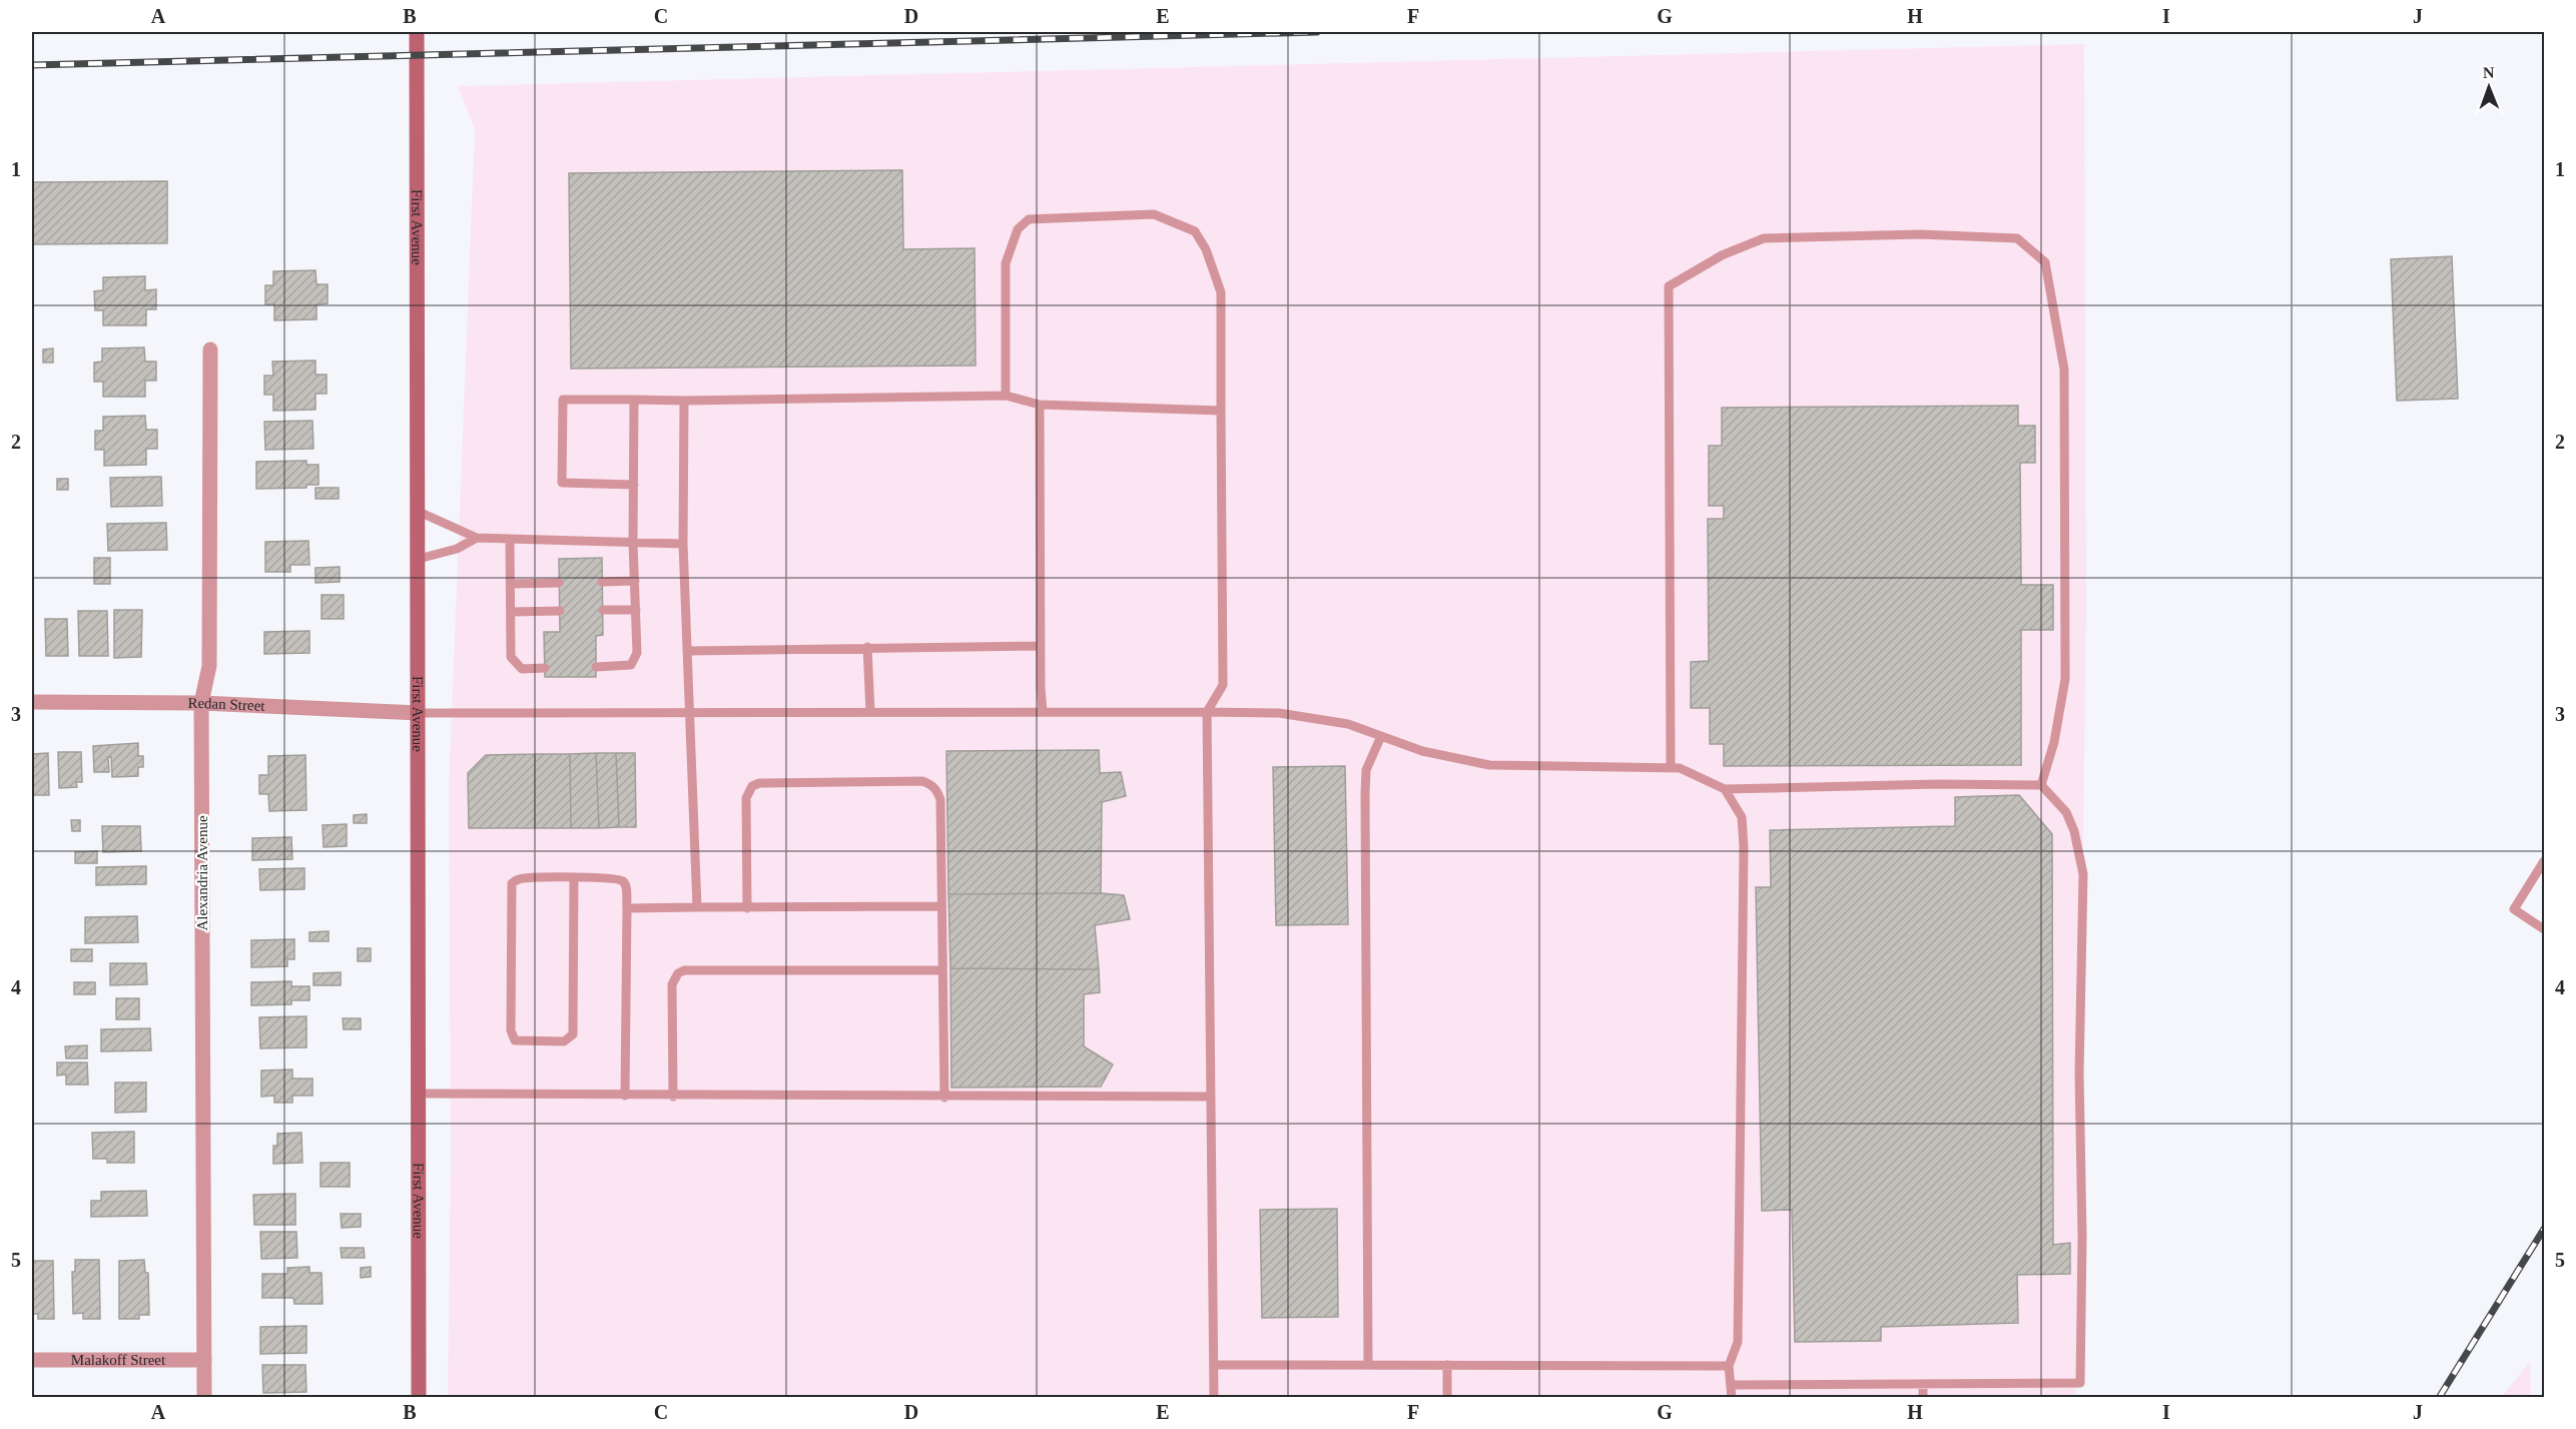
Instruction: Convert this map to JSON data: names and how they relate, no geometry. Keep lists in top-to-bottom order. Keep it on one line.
{"streets":{"main road":["First Avenue"],"street":["Redan Street","Alexandria Avenue","Malakoff Street"]},"crossings":[["First Avenue","Redan Street"],["Redan Street","Alexandria Avenue"],["Alexandria Avenue","Malakoff Street"]],"north":"top","grid":{"columns":["A","B","C","D","E","F","G","H","I","J"],"rows":["1","2","3","4","5"]}}
